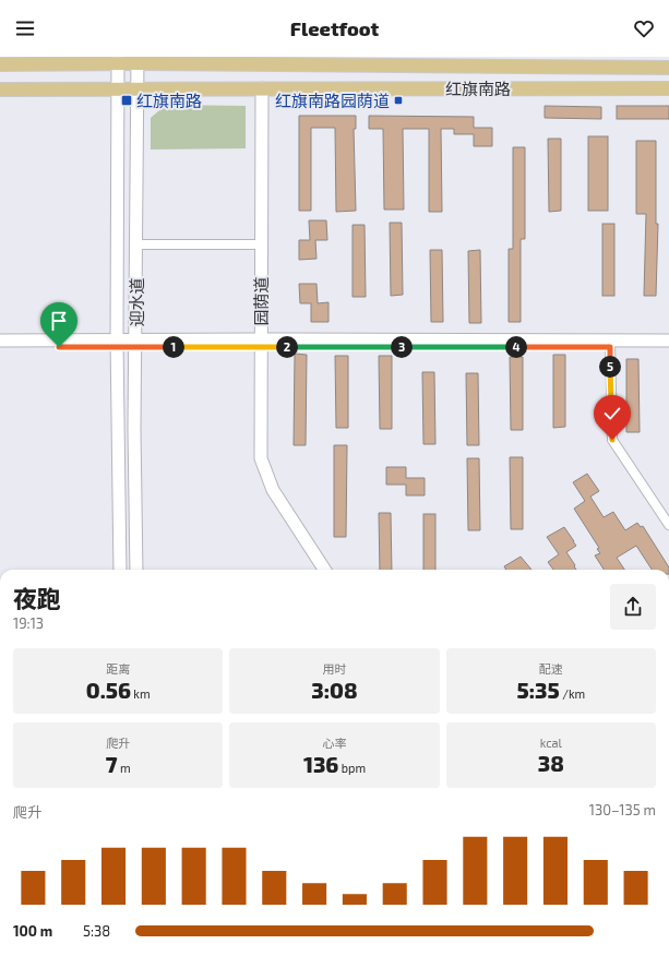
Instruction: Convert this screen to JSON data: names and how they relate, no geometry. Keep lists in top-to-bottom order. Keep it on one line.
{"streets":{"main road":["红旗南路"],"street":["园荫道","迎水道"]},"crossings":[["红旗南路","园荫道"],["红旗南路","迎水道"]],"places":{"transit":["红旗南路","红旗南路园荫道"]},"page":{"header":"Fleetfoot","pins":["1","2","3","4","5"],"heading":["夜跑","19:13"],"stats":[["距离","0.56 km"],["用时","3:08"],["配速","5:35 /km"],["爬升","7 m"],["心率","136 bpm"],["kcal","38"]],"chart":["爬升","130–135 m"],"list":[{"name":"100 m","note":"5:38"}]}}
